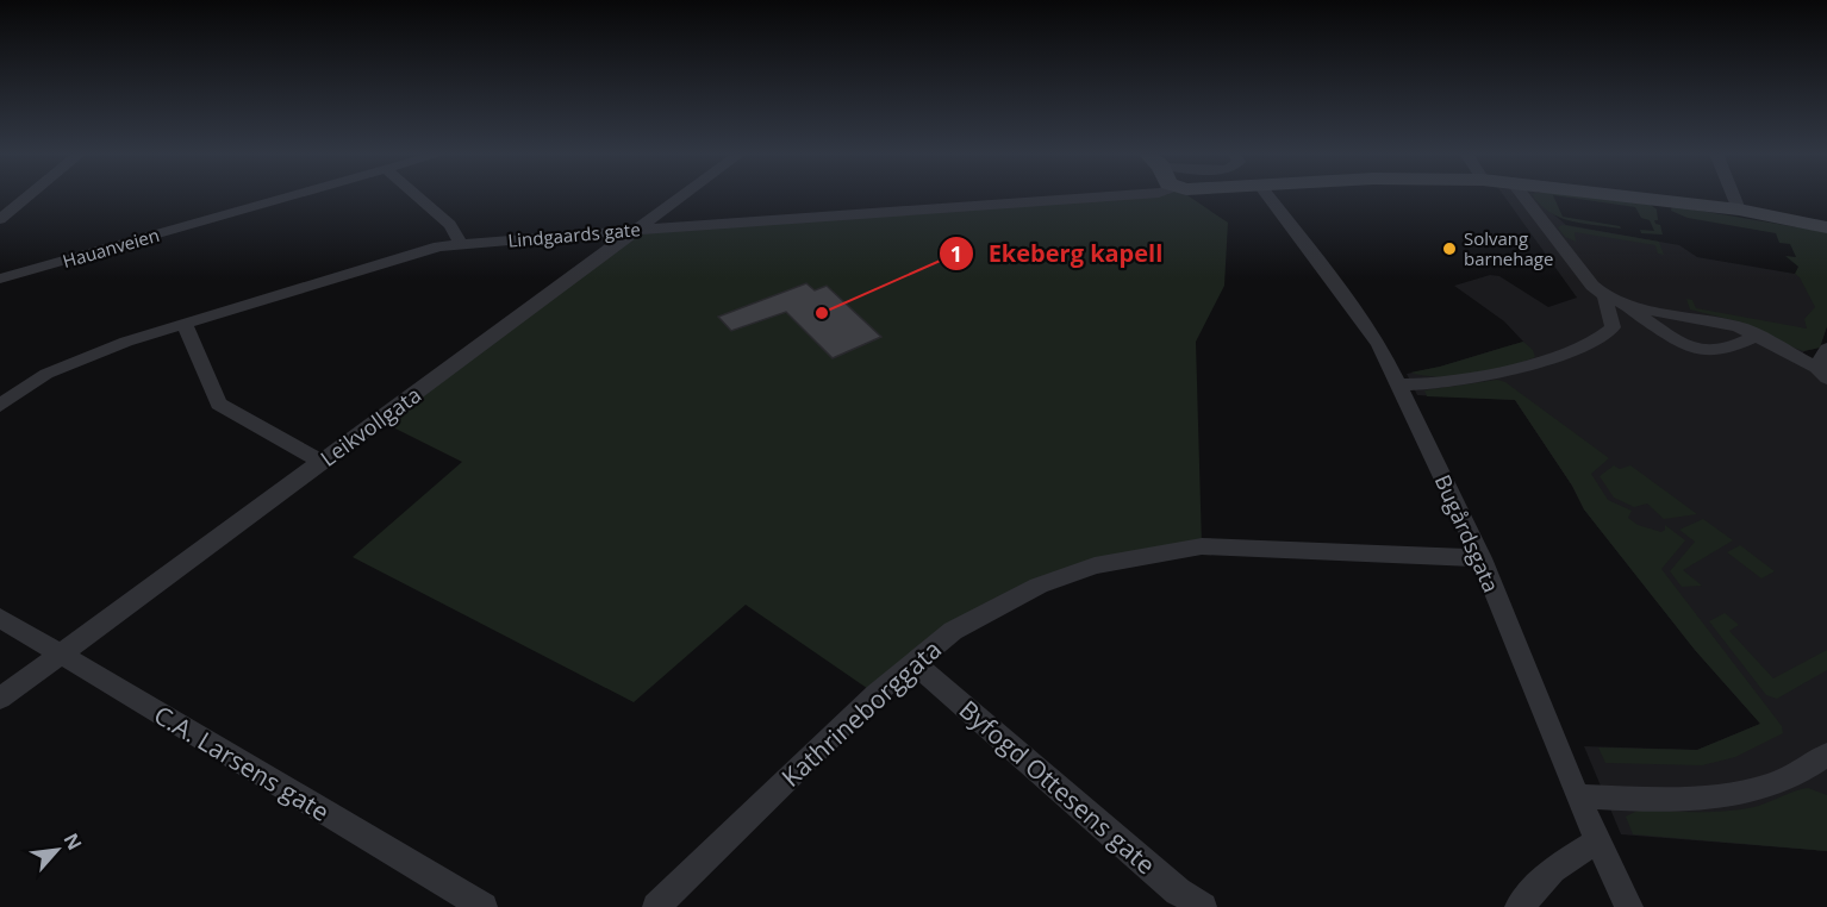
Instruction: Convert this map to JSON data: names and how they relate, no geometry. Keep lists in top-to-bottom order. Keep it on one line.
{"streets":{"street":["Lindgaards gate","Hauanveien","Leikvollgata","Bugårdsgata","Kathrineborggata","C.A. Larsens gate","Byfogd Ottesens gate"]},"crossings":[["Lindgaards gate","Leikvollgata"],["Leikvollgata","C.A. Larsens gate"],["Bugårdsgata","Kathrineborggata"],["Kathrineborggata","Byfogd Ottesens gate"]],"places":["Solvang barnehage","Ekeberg kapell"],"north":"top right"}
